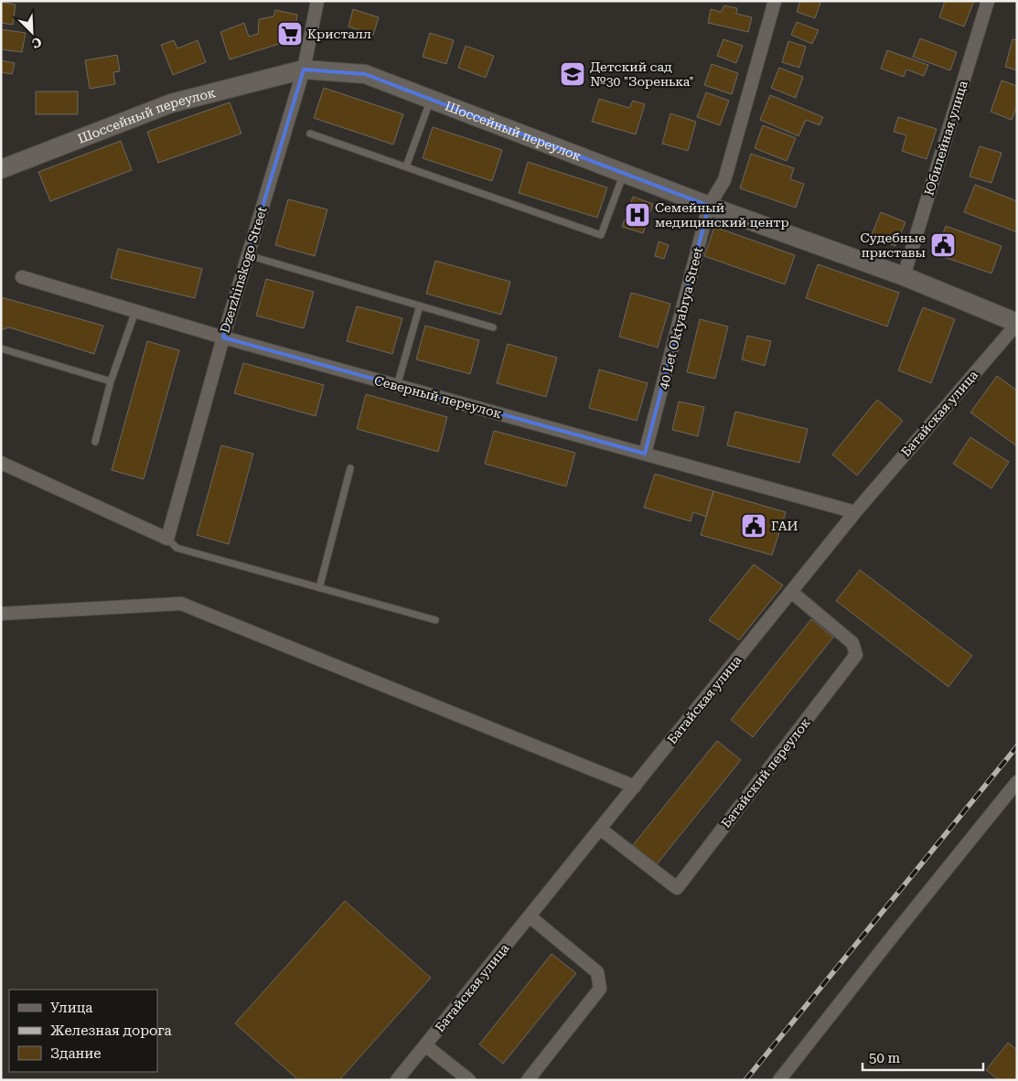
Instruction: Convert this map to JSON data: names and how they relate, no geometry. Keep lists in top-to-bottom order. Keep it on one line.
{"streets":{"main road":["Шоссейный переулок"],"street":["Юбилейная улица","Dzerzhinskogo Street","40 Let Oktyabrya Street","Северный переулок","Батайская улица","Батайский переулок"]},"crossings":[["Шоссейный переулок","Юбилейная улица"],["Шоссейный переулок","Dzerzhinskogo Street"],["Шоссейный переулок","40 Let Oktyabrya Street"],["Шоссейный переулок","Батайская улица"],["Dzerzhinskogo Street","Северный переулок"],["40 Let Oktyabrya Street","Северный переулок"],["Северный переулок","Батайская улица"],["Батайская улица","Батайский переулок"]],"places":{"supermarket":["Кристалл"],"school or university":["Детский сад №30 \"Зоренька\""],"hospital":["Семейный медицинский центр"],"public building":["Судебные приставы","ГАИ"]},"legend":["Улица","Железная дорога","Здание"],"scale_bar":"50 m","north":"bottom right"}
